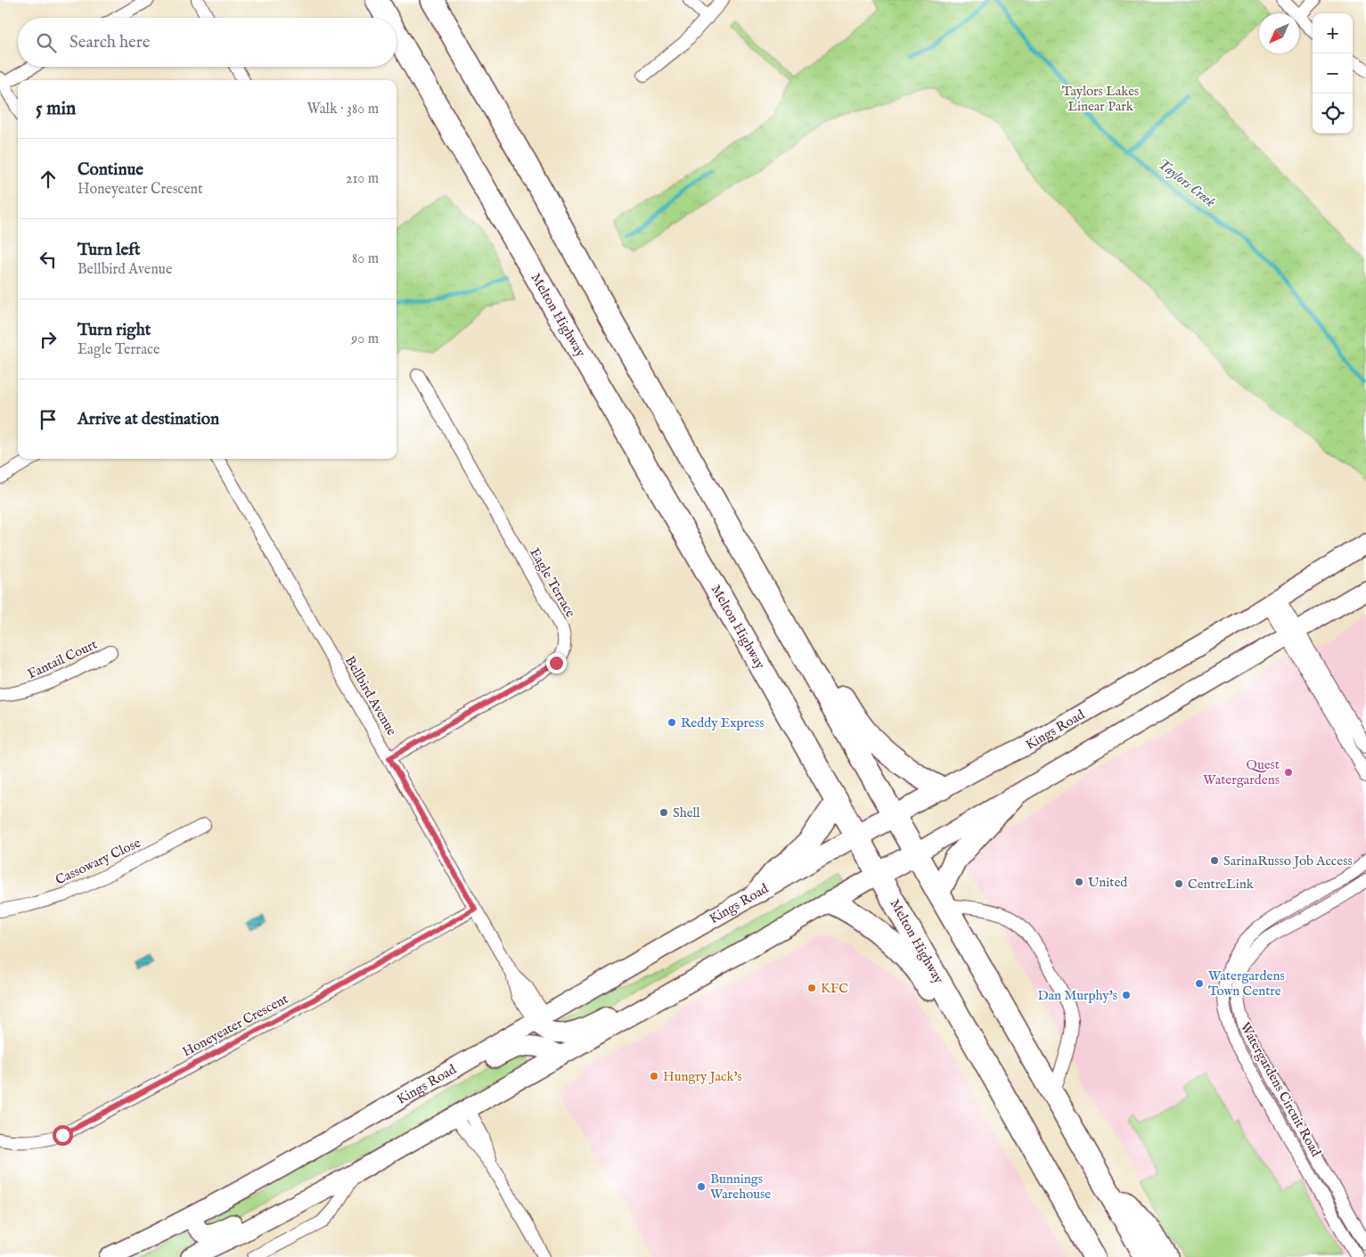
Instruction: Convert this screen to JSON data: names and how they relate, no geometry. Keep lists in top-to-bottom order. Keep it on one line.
{"streets":{"highway":["Melton Highway","Kings Road"],"street":["Eagle Terrace","Fantail Court","Bellbird Avenue","Cassowary Close","Honeyeater Crescent","Watergardens Circuit Road"]},"crossings":[["Melton Highway","Kings Road"],["Eagle Terrace","Bellbird Avenue"],["Bellbird Avenue","Kings Road"],["Bellbird Avenue","Honeyeater Crescent"]],"water":["Taylors Creek"],"parks":["Taylors Lakes Linear Park"],"places":["Reddy Express","Quest Watergardens","Shell","SarinaRusso Job Access","United","CentreLink","Watergardens Town Centre","KFC","Dan Murphy's","Hungry Jack's","Bunnings Warehouse"],"north":"bottom left","page":{"map_buttons":["+","−"],"search":"Search here","heading":["5 min","Walk · 380 m"],"list":[["Continue","Honeyeater Crescent","210 m"],["Turn left","Bellbird Avenue","80 m"],["Turn right","Eagle Terrace","90 m"],"Arrive at destination"]}}
